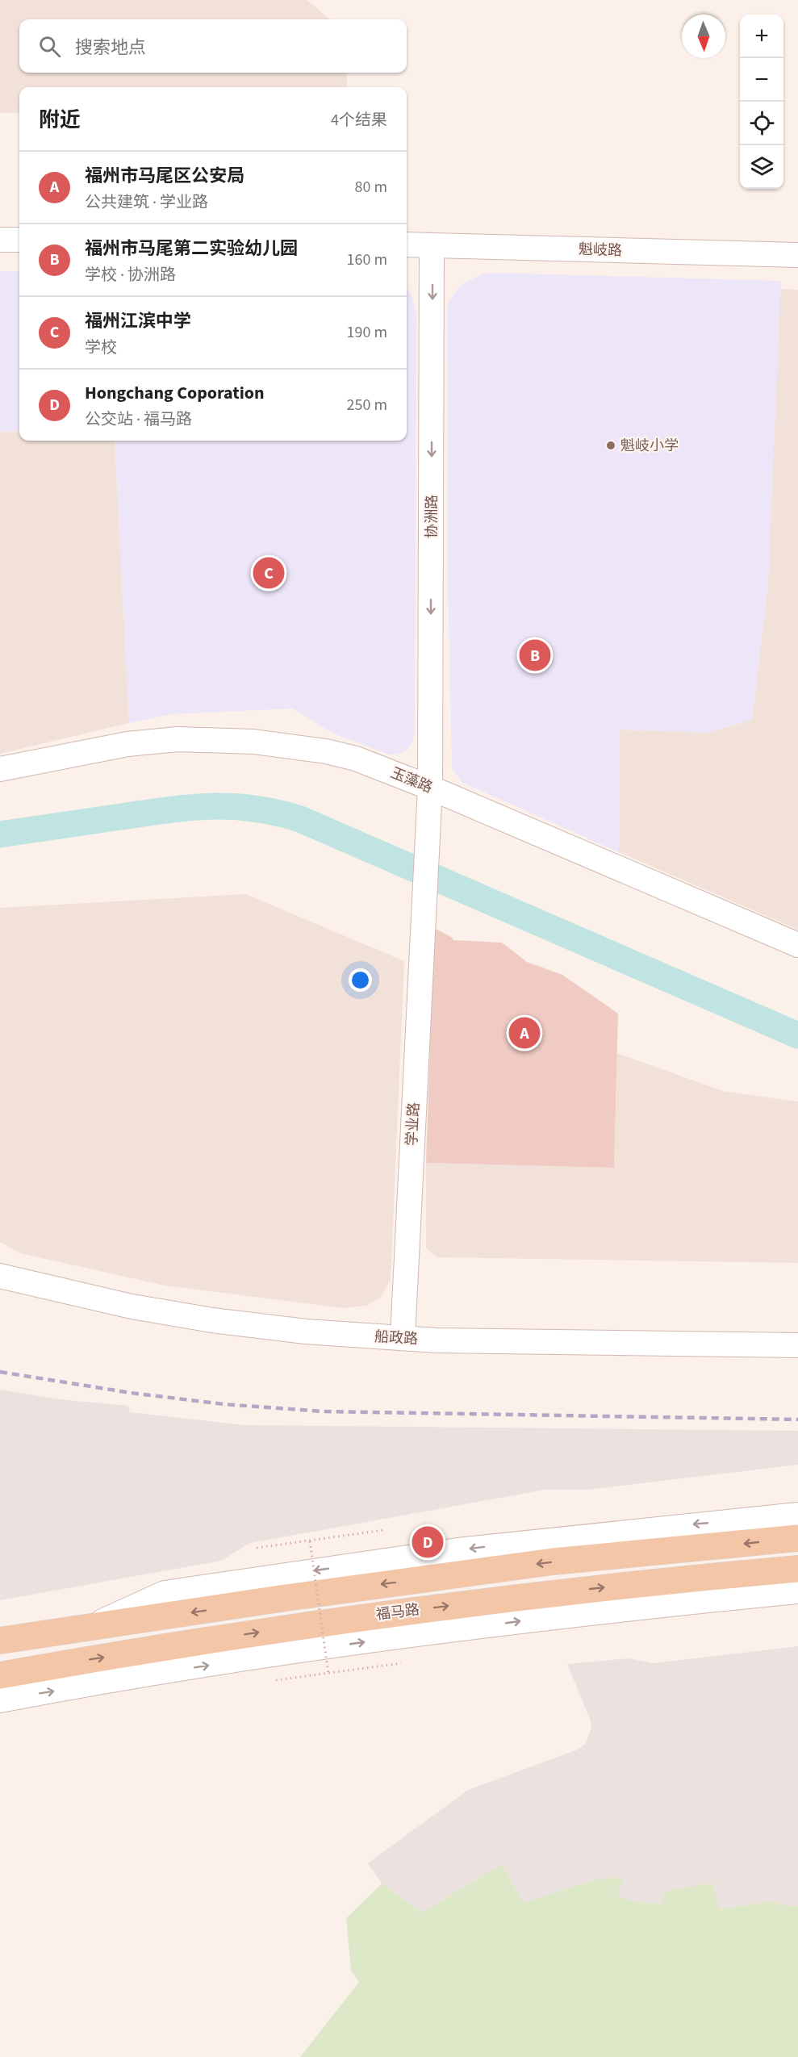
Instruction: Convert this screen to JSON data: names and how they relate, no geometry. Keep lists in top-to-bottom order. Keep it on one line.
{"streets":{"main road":["福马路"],"street":["魁岐路","协洲路","玉藻路","学业路","船政路"]},"crossings":[["魁岐路","协洲路"],["协洲路","玉藻路"],["协洲路","学业路"],["学业路","船政路"]],"one_way":["协洲路"],"places":["魁岐小学"],"north":"bottom","page":{"map_buttons":["+","−"],"search":"搜索地点","heading":["附近","4个结果"],"list":[{"mark":"A","name":"福州市马尾区公安局","note":"公共建筑 · 学业路","value":"80 m"},{"mark":"B","name":"福州市马尾第二实验幼儿园","note":"学校 · 协洲路","value":"160 m"},{"mark":"C","name":"福州江滨中学","note":"学校","value":"190 m"},{"mark":"D","name":"Hongchang Coporation","note":"公交站 · 福马路","value":"250 m"}],"pins":["C","B","A","D"]}}
